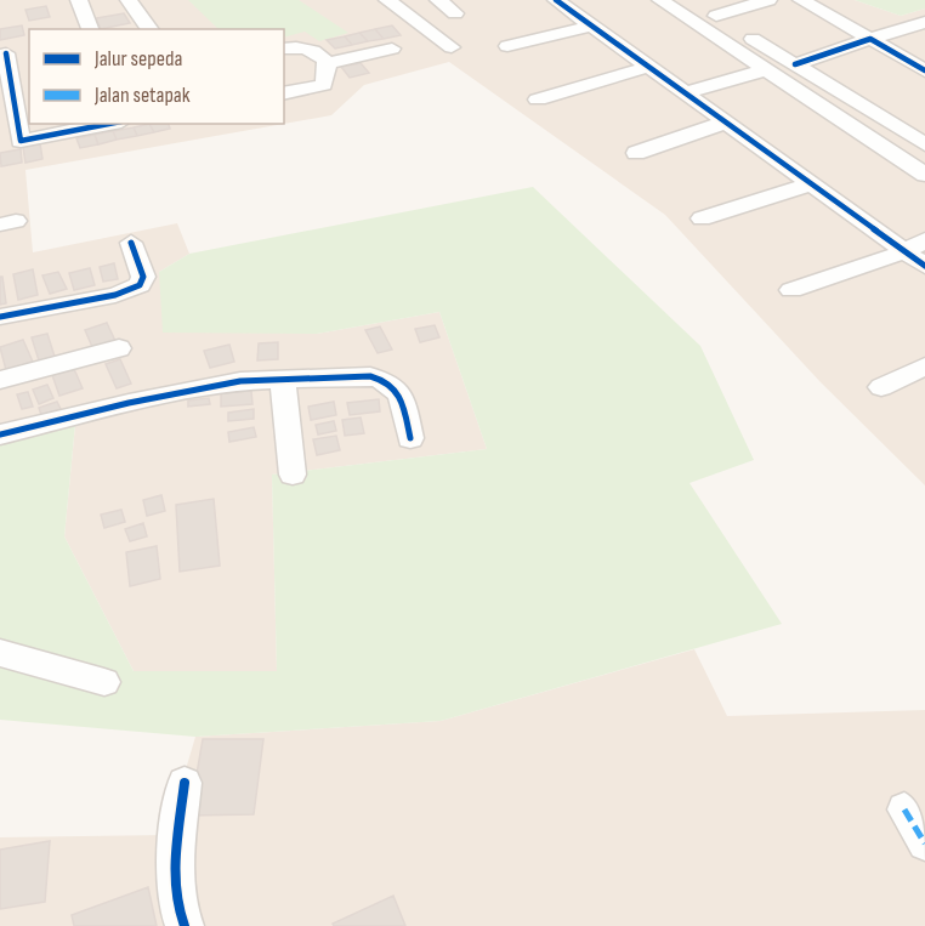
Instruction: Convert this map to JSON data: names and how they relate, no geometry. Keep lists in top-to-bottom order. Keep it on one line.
{"legend":["Jalur sepeda","Jalan setapak"]}
